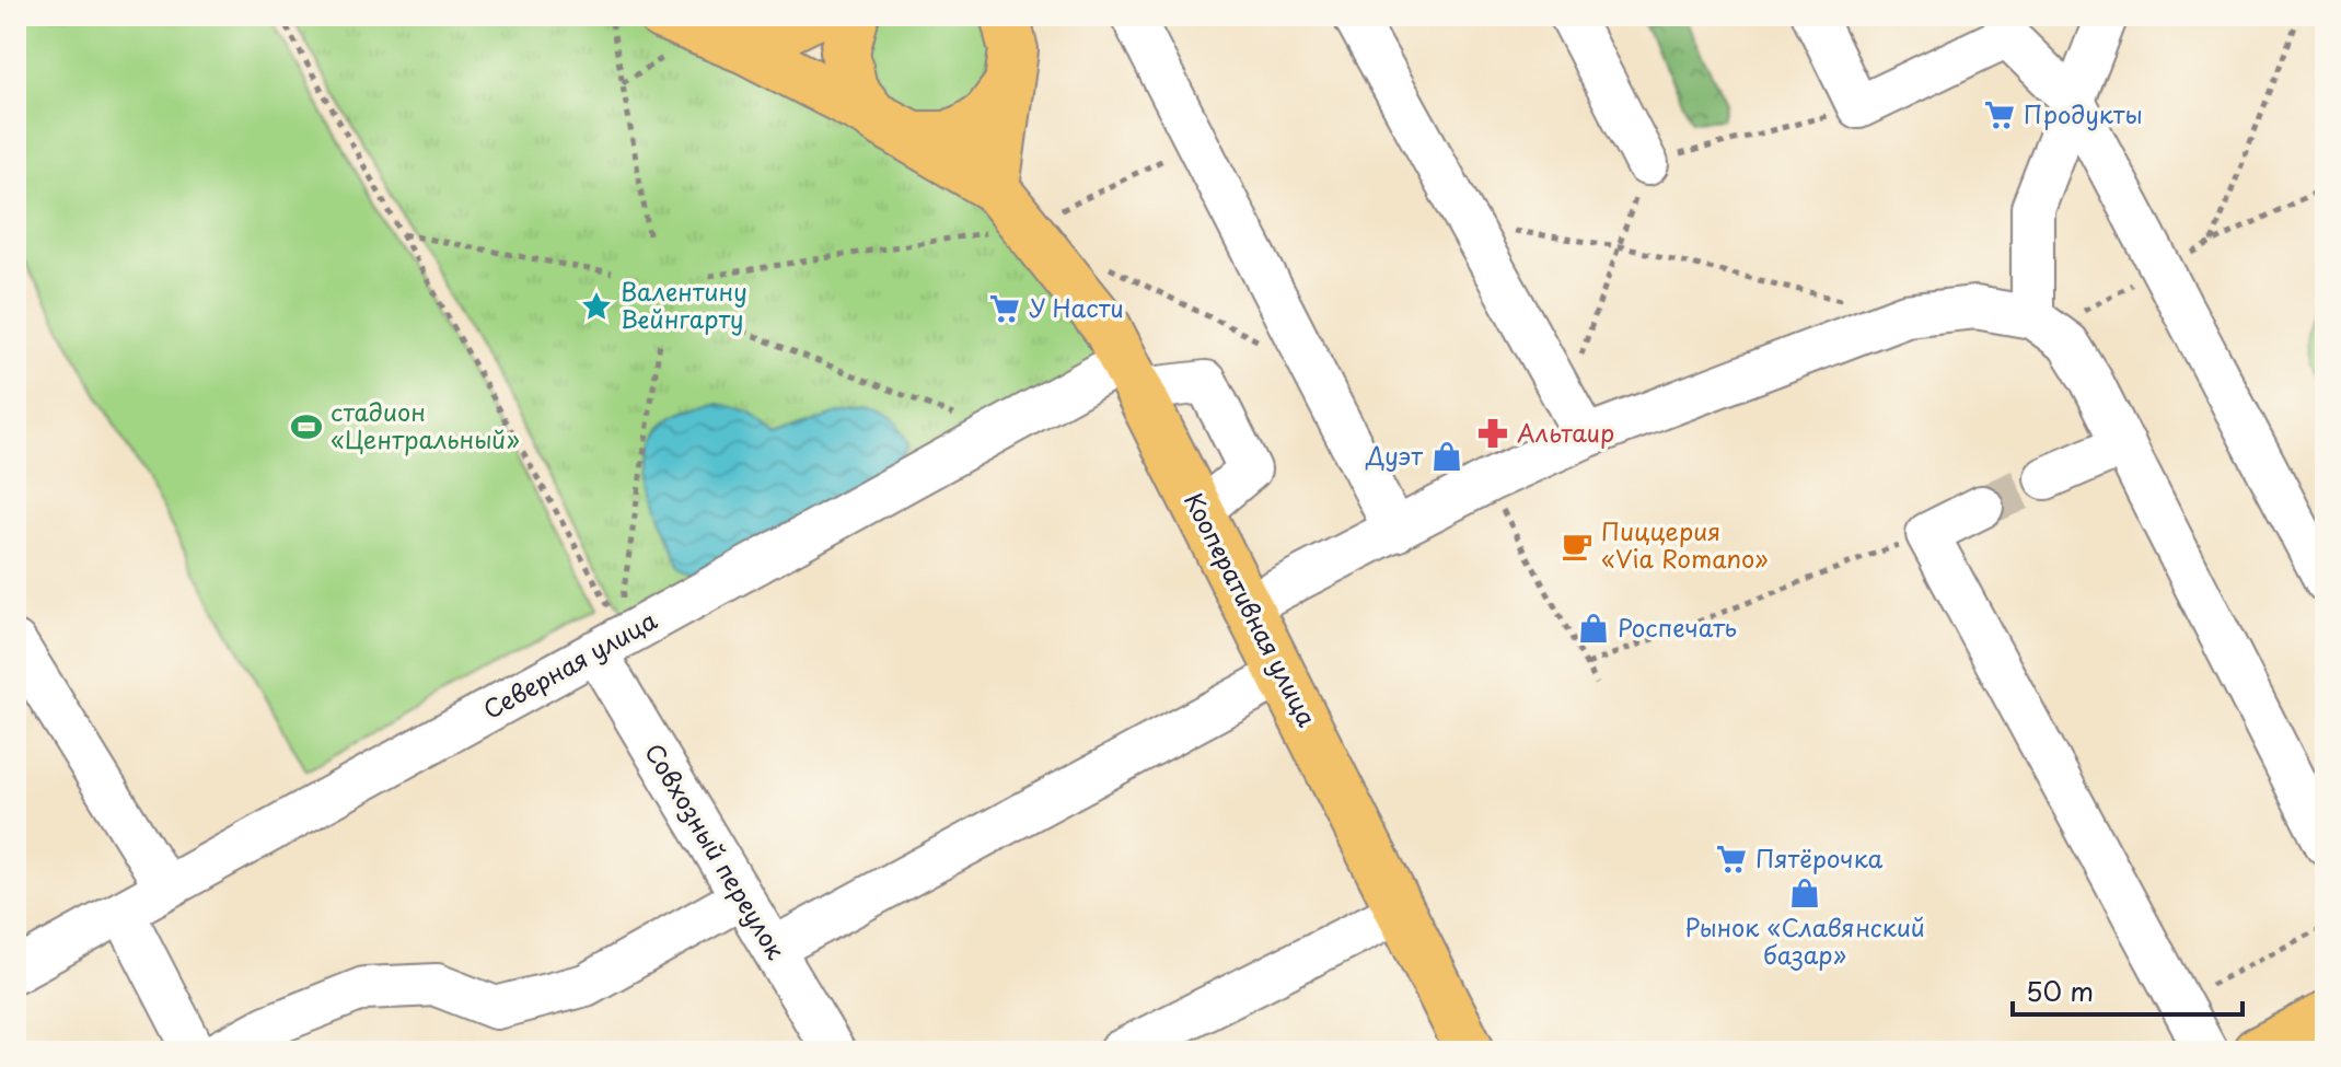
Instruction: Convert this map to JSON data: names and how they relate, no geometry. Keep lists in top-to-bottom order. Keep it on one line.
{"streets":{"main road":["Кооперативная улица"],"street":["Северная улица","Совхозный переулок"]},"crossings":[["Кооперативная улица","Северная улица"],["Северная улица","Совхозный переулок"]],"places":{"supermarket":["Продукты","У Насти","Пятёрочка"],"place":["Валентину Вейнгарту"],"sports":["стадион «Центральный»"],"pharmacy":["Альтаир"],"shop":["Дуэт","Роспечать","Рынок «Славянский базар»"],"cafe":["Пиццерия «Via Romano»"]},"scale_bar":"50 m"}
